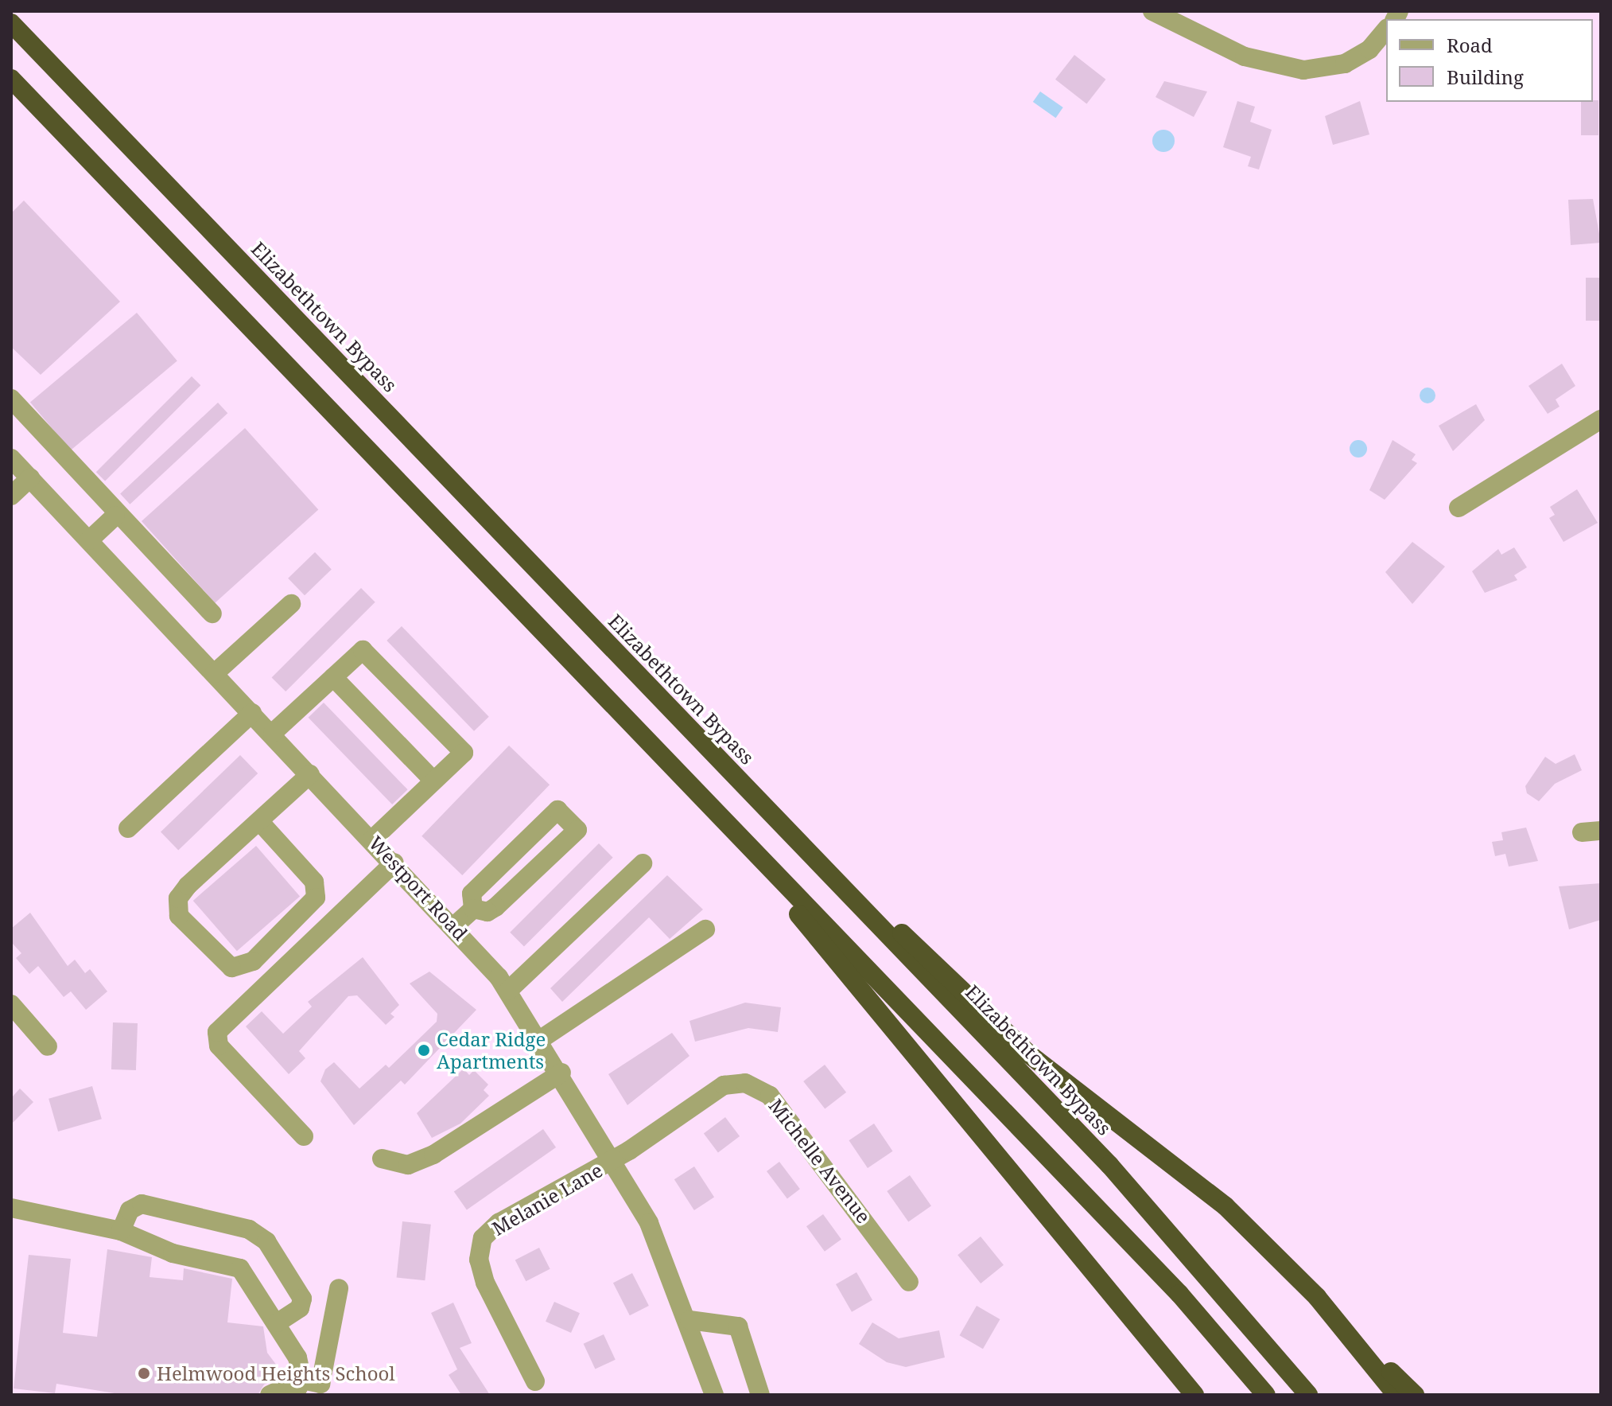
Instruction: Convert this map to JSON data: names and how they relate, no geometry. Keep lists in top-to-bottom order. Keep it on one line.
{"streets":{"highway":["Elizabethtown Bypass"],"street":["Westport Road","Michelle Avenue","Melanie Lane"]},"crossings":[["Westport Road","Michelle Avenue"],["Westport Road","Melanie Lane"],["Michelle Avenue","Melanie Lane"]],"places":["Cedar Ridge Apartments","Helmwood Heights School"],"legend":["Road","Building"]}
